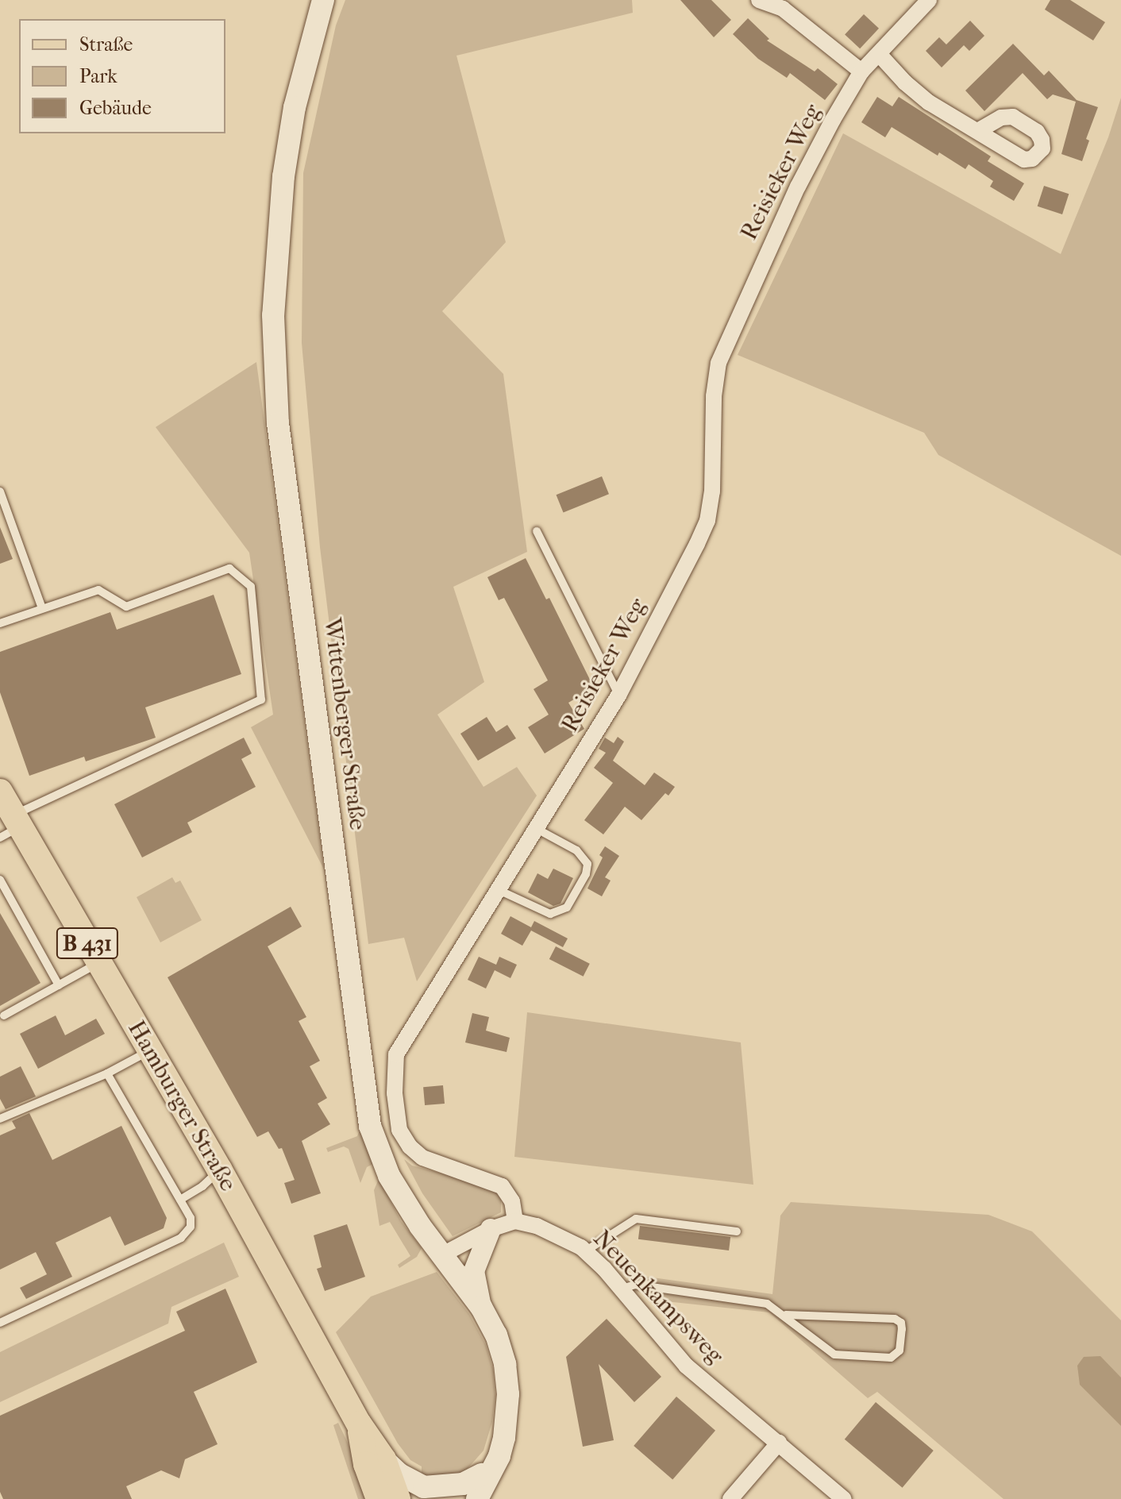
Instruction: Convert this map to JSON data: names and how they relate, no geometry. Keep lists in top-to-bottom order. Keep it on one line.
{"streets":{"main road":["Wittenberger Straße","B 431","Hamburger Straße"],"street":["Reisieker Weg","Neuenkampsweg"]},"crossings":[["Reisieker Weg","Neuenkampsweg"]],"legend":["Straße","Park","Gebäude"]}
